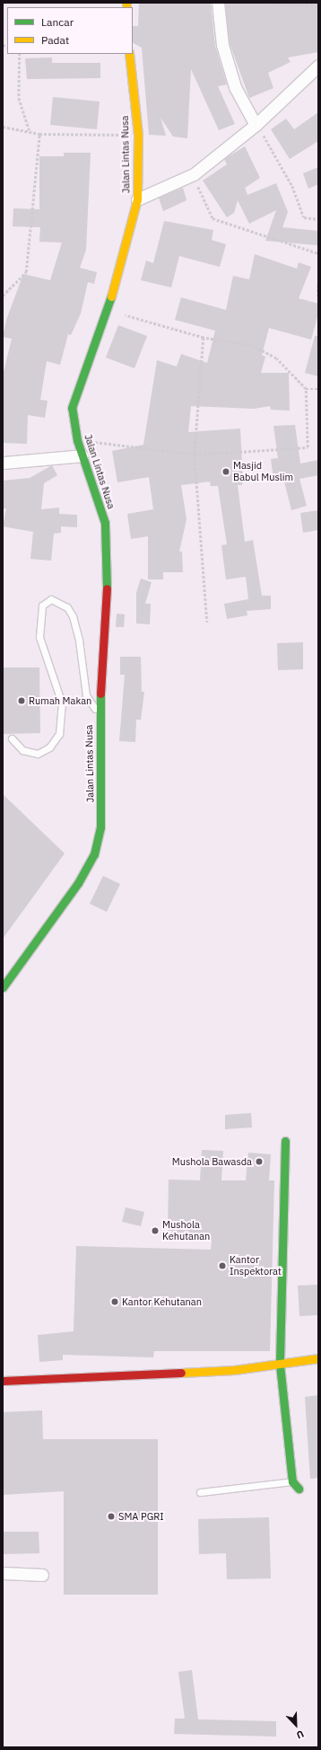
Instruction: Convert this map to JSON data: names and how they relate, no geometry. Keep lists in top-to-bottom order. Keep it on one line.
{"streets":{"main road":["Jalan Lintas Nusa"]},"places":["Masjid Babul Muslim","Rumah Makan","Mushola Bawasda","Mushola Kehutanan","Kantor Inspektorat","Kantor Kehutanan","SMA PGRI"],"legend":["Lancar","Padat"],"north":"bottom right"}
